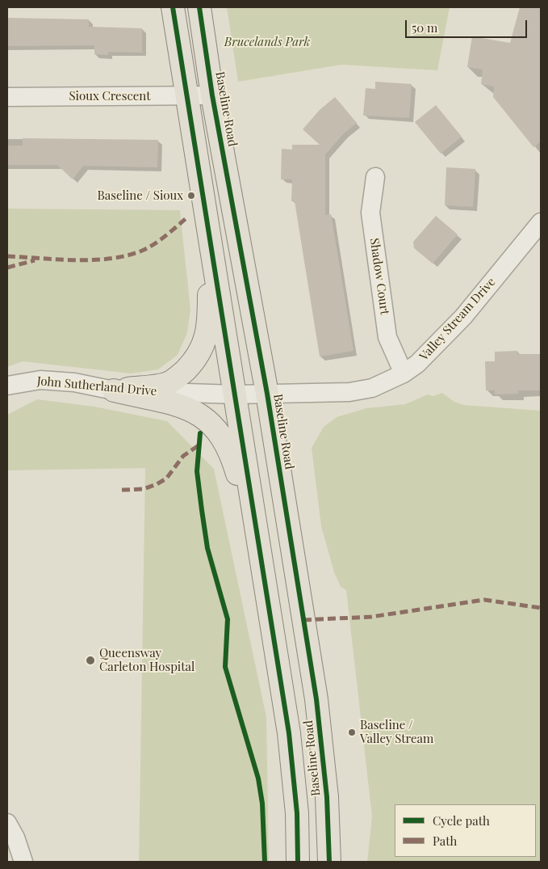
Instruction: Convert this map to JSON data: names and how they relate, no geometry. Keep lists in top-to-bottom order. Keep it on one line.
{"streets":{"main road":["Baseline Road"],"street":["Sioux Crescent","Shadow Court","Valley Stream Drive","John Sutherland Drive"]},"crossings":[["Sioux Crescent","Baseline Road"],["Baseline Road","Valley Stream Drive"],["Baseline Road","John Sutherland Drive"],["Shadow Court","Valley Stream Drive"],["Valley Stream Drive","John Sutherland Drive"]],"parks":["Brucelands Park"],"places":["Baseline / Sioux","Queensway Carleton Hospital","Baseline / Valley Stream"],"legend":["Cycle path","Path"],"scale_bar":"50 m"}
